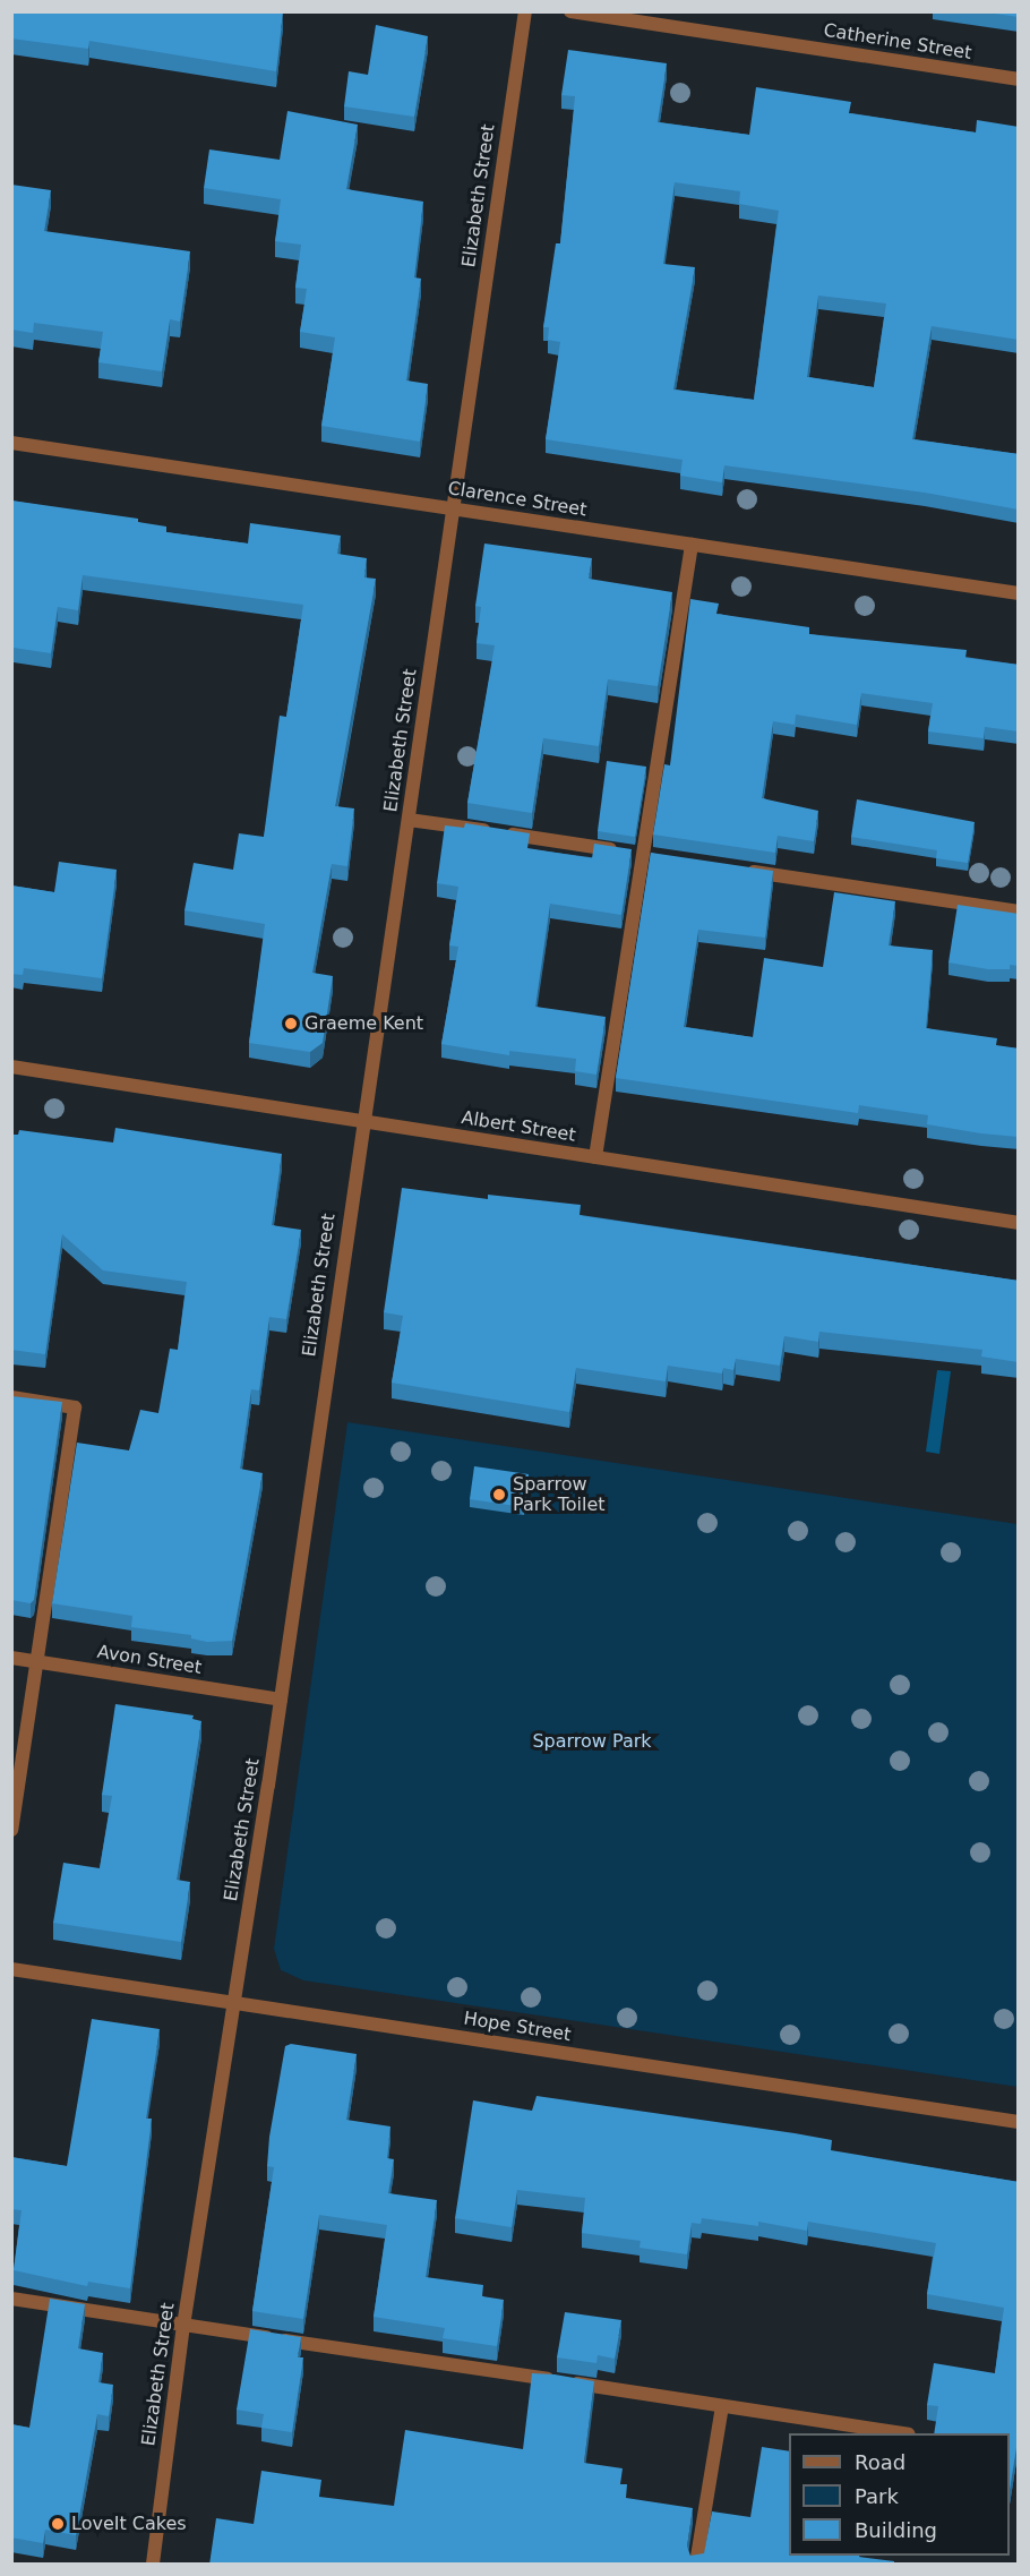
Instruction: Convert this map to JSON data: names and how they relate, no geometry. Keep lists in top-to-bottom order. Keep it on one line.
{"streets":{"street":["Catherine Street","Elizabeth Street","Clarence Street","Albert Street","Avon Street","Hope Street"]},"crossings":[["Elizabeth Street","Clarence Street"],["Elizabeth Street","Albert Street"],["Elizabeth Street","Avon Street"],["Elizabeth Street","Hope Street"]],"parks":["Sparrow Park"],"places":["Graeme Kent","Sparrow Park Toilet","LoveIt Cakes"],"legend":["Road","Park","Building"]}
